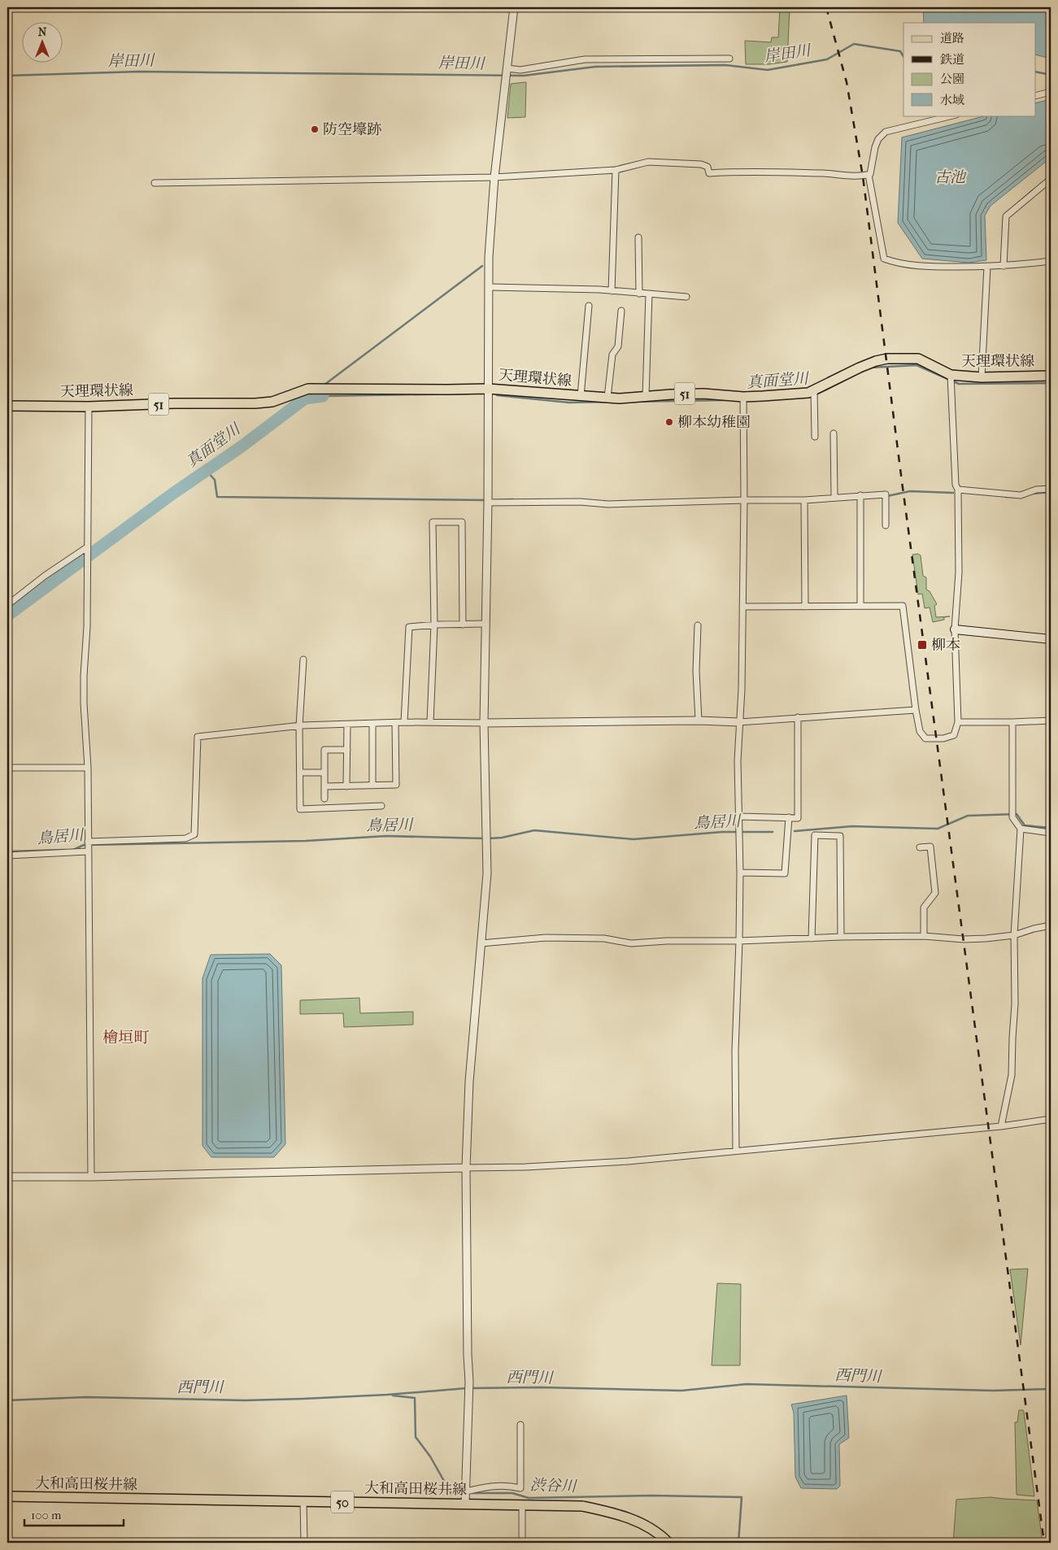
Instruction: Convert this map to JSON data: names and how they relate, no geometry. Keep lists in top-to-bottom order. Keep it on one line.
{"streets":{"main road":["天理環状線","51","大和高田桜井線","50"]},"districts":["檜垣町"],"water":["岸田川","古池","真面堂川","鳥居川","西門川","渋谷川"],"places":{"other":["防空壕跡","柳本幼稚園"],"transit":["柳本"]},"legend":["道路","鉄道","公園","水域"],"scale_bar":"100 m","north":"top"}
